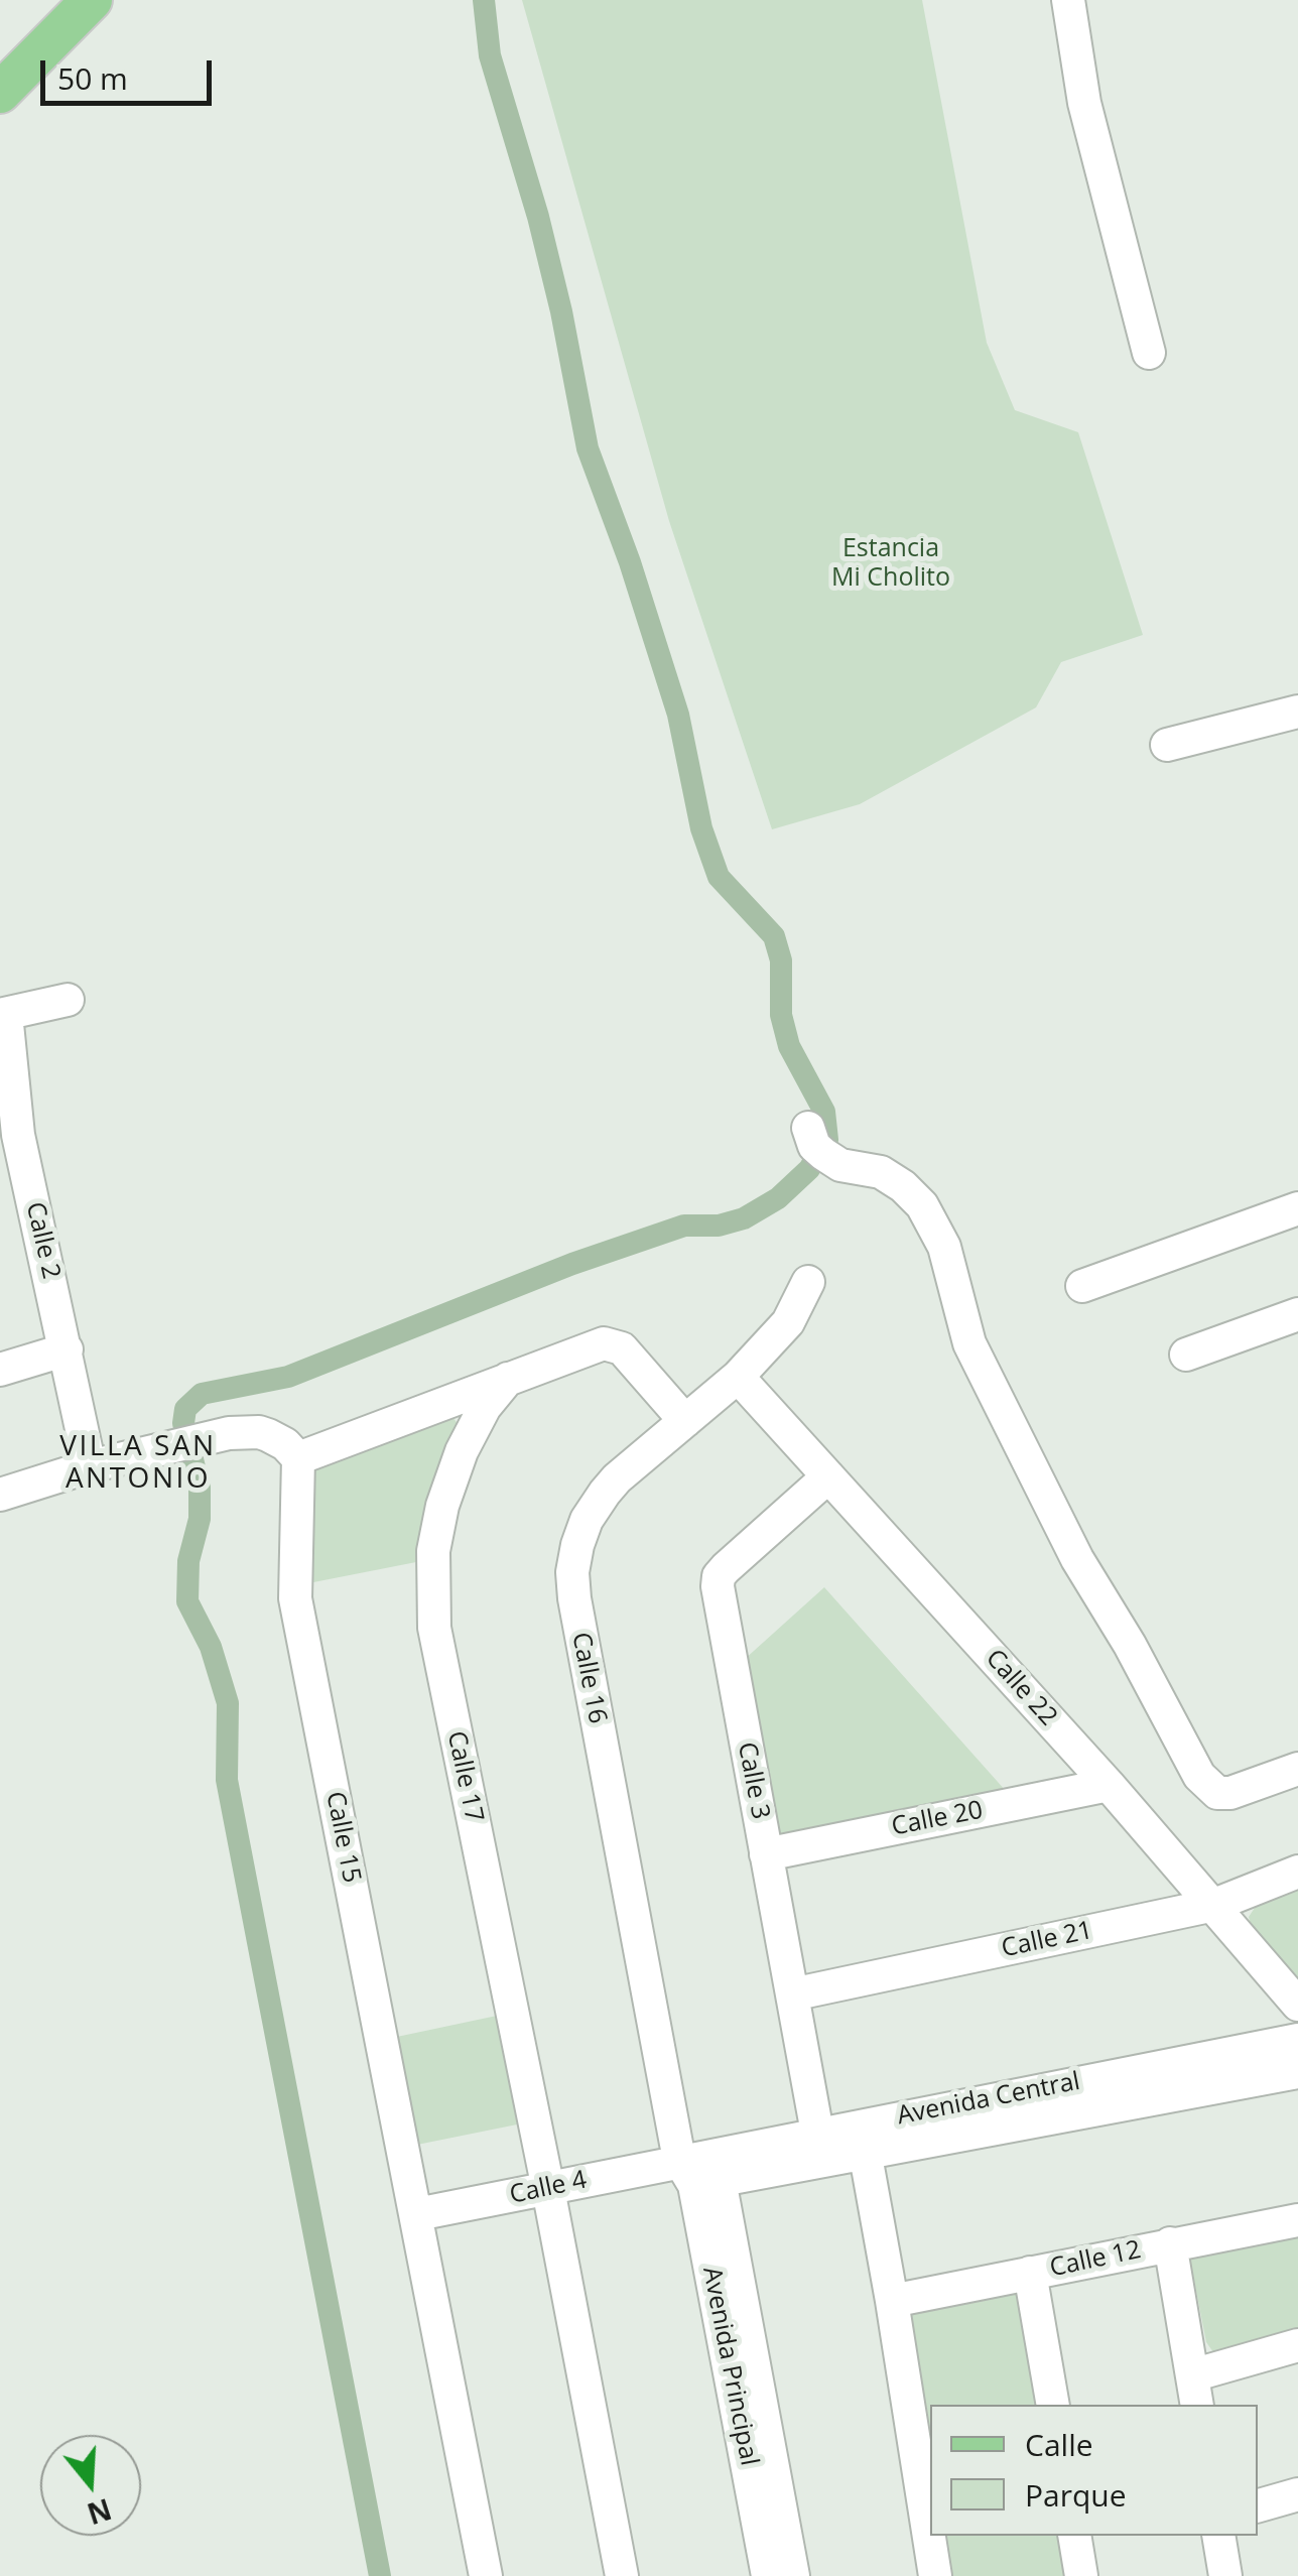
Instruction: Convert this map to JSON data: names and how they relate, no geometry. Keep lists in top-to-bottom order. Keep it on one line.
{"streets":{"street":["Calle 2","Calle 16","Calle 22","Calle 17","Calle 3","Calle 20","Calle 15","Calle 21","Avenida Central","Calle 4","Calle 12","Avenida Principal"]},"crossings":[["Calle 16","Calle 22"],["Calle 16","Avenida Central"],["Calle 16","Calle 4"],["Calle 16","Avenida Principal"],["Calle 22","Calle 3"],["Calle 22","Calle 20"],["Calle 22","Calle 21"],["Calle 17","Calle 4"],["Calle 3","Calle 20"],["Calle 3","Calle 21"],["Calle 3","Avenida Central"],["Calle 15","Calle 4"],["Avenida Central","Calle 4"],["Avenida Central","Avenida Principal"],["Calle 4","Avenida Principal"]],"districts":["VILLA SAN ANTONIO"],"parks":["Estancia Mi Cholito"],"legend":["Calle","Parque"],"scale_bar":"50 m","north":"bottom"}
